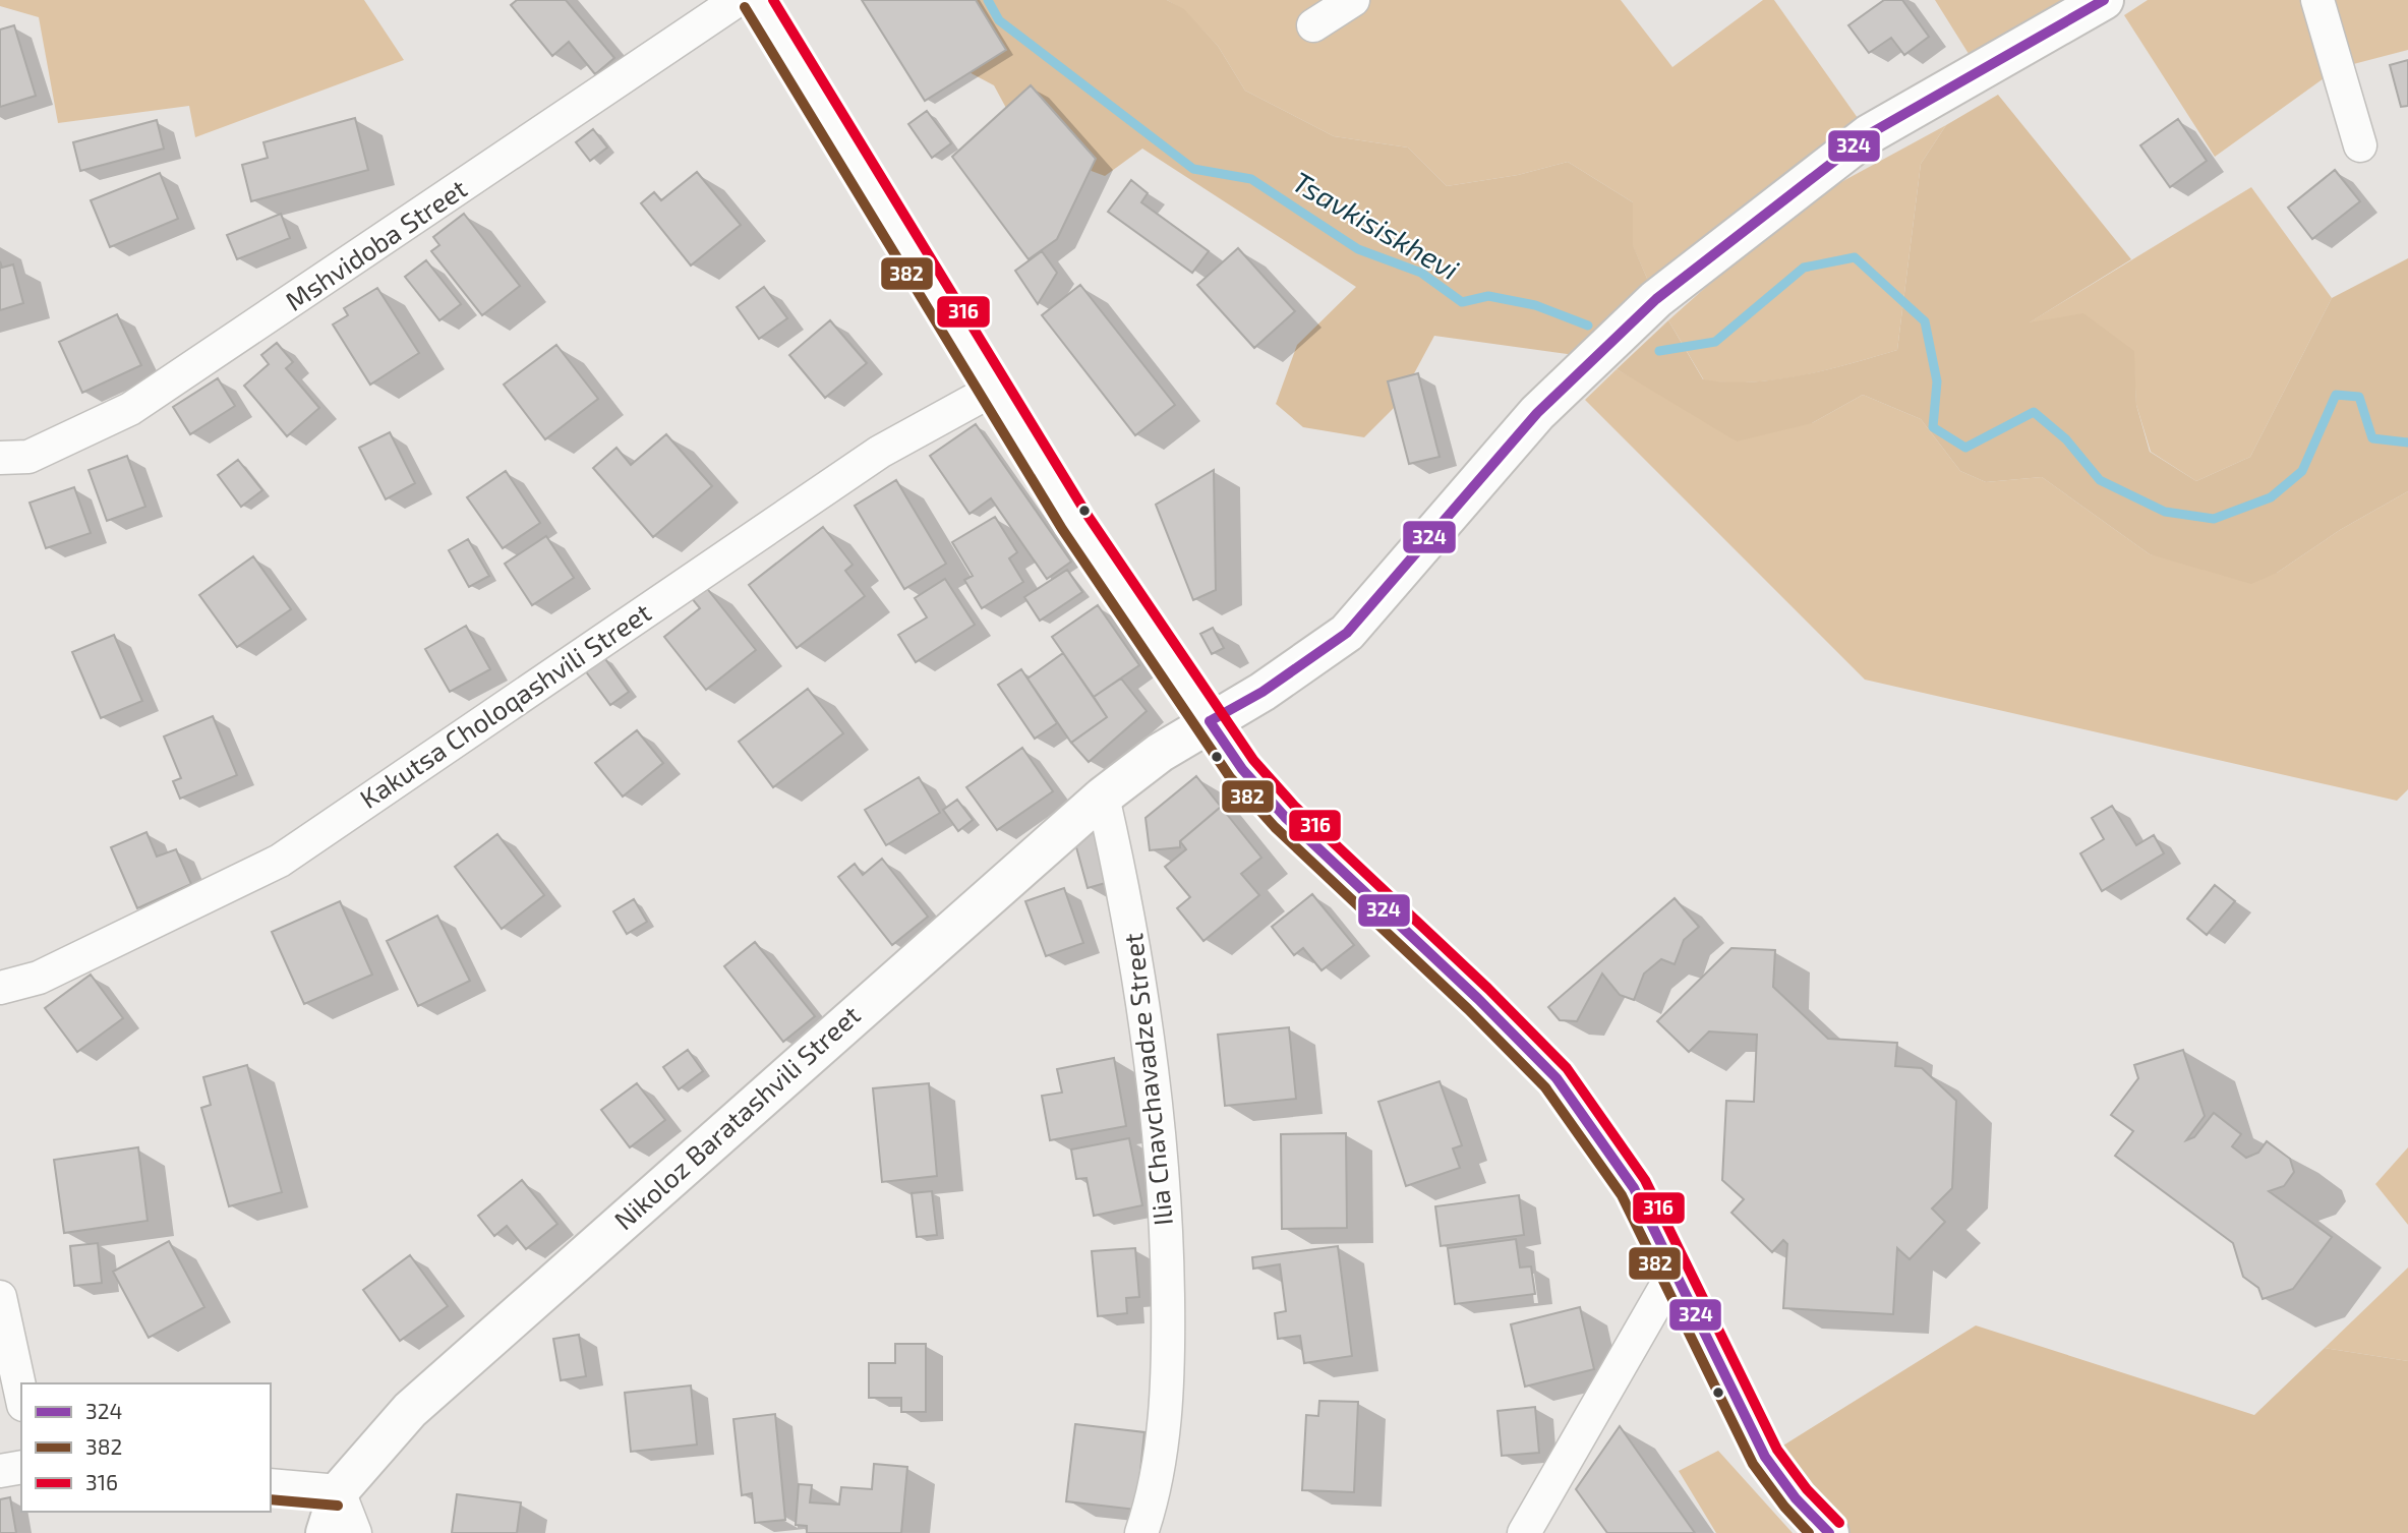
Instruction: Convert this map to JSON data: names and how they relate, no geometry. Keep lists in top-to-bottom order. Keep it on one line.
{"streets":{"main road":["Nikoloz Baratashvili Street"],"street":["Mshvidoba Street","Kakutsa Choloqashvili Street","Ilia Chavchavadze Street"]},"crossings":[["Ilia Chavchavadze Street","Nikoloz Baratashvili Street"]],"water":["Tsavkisiskhevi"],"lines":["transit line 324","transit line 316","transit line 382"],"legend":["324","382","316"]}
